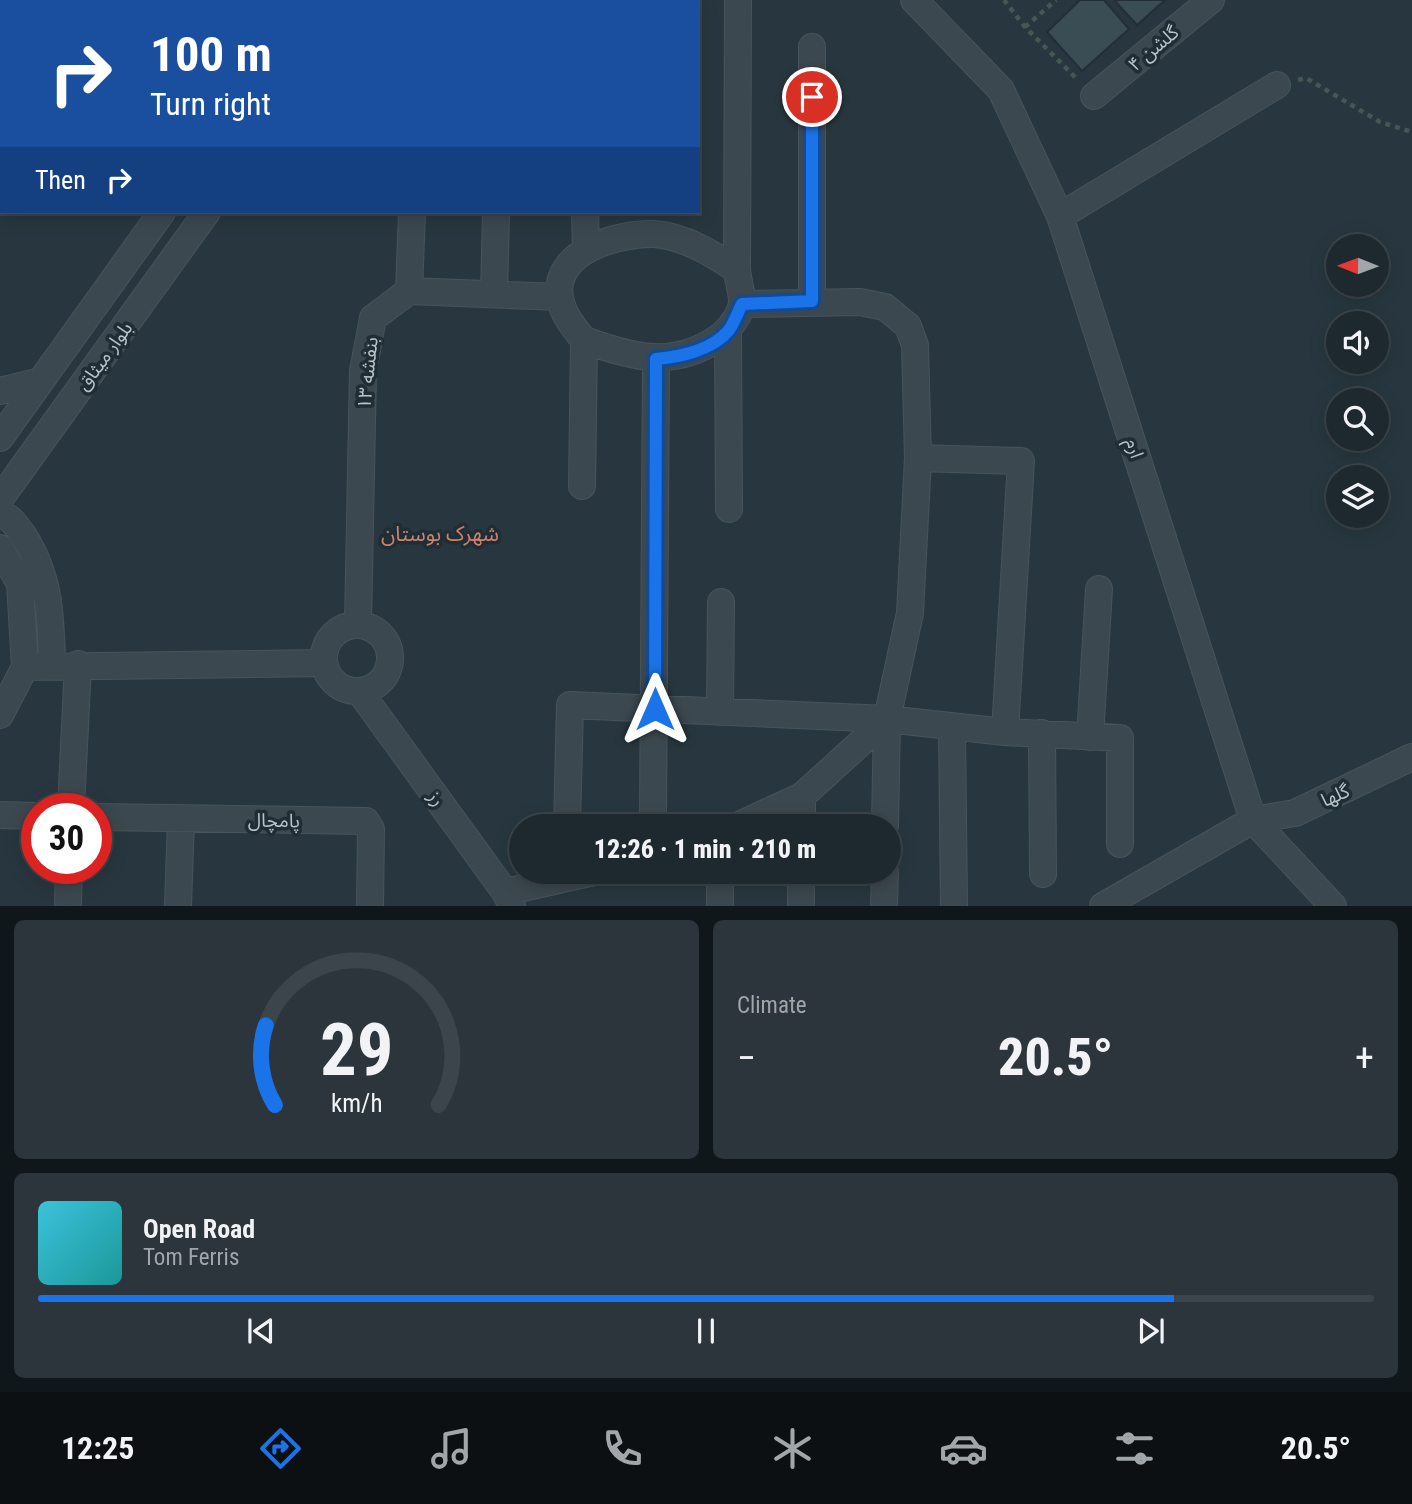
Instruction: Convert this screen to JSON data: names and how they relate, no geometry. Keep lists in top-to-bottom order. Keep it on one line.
{"streets":{"street":["گلشن ۴","بلوار میثاق","بنفشه ۱۳","ارم","گلها","رز","پامچال"]},"crossings":[["بنفشه ۱۳","رز"],["ارم","گلها"]],"districts":["شهرک بوستان"],"north":"left","page":{"turn":["100 m","Turn right"],"then":"Then","limit":"30","trip":"12:26 · 1 min · 210 m","tile":"Climate","heat":["−","20.5°","+"],"song":["Open Road","Tom Ferris"],"tabs":["12:25","20.5°"],"gauge":["29","km/h"]}}
